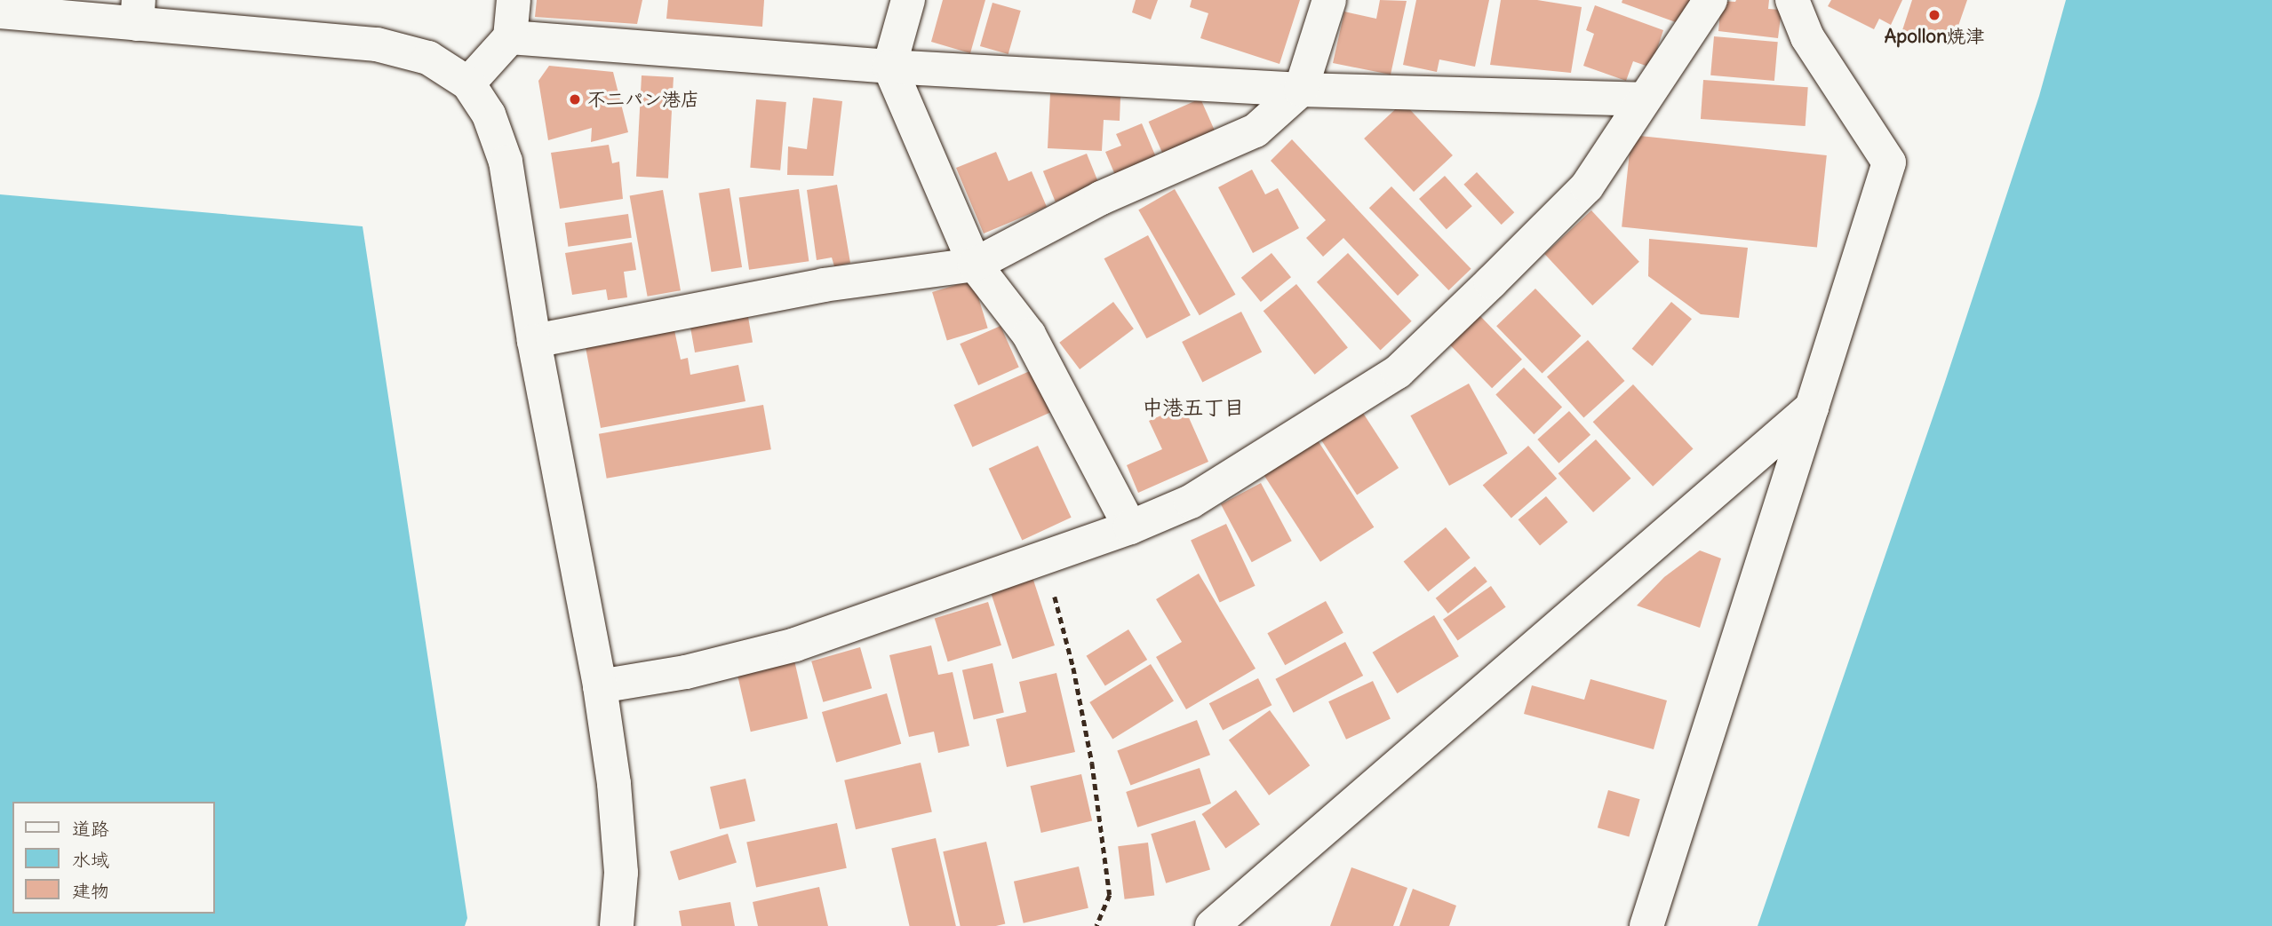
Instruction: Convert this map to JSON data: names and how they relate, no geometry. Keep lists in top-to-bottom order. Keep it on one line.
{"districts":["中港五丁目"],"places":["Apollon焼津","不二パン港店"],"legend":["道路","水域","建物"]}
